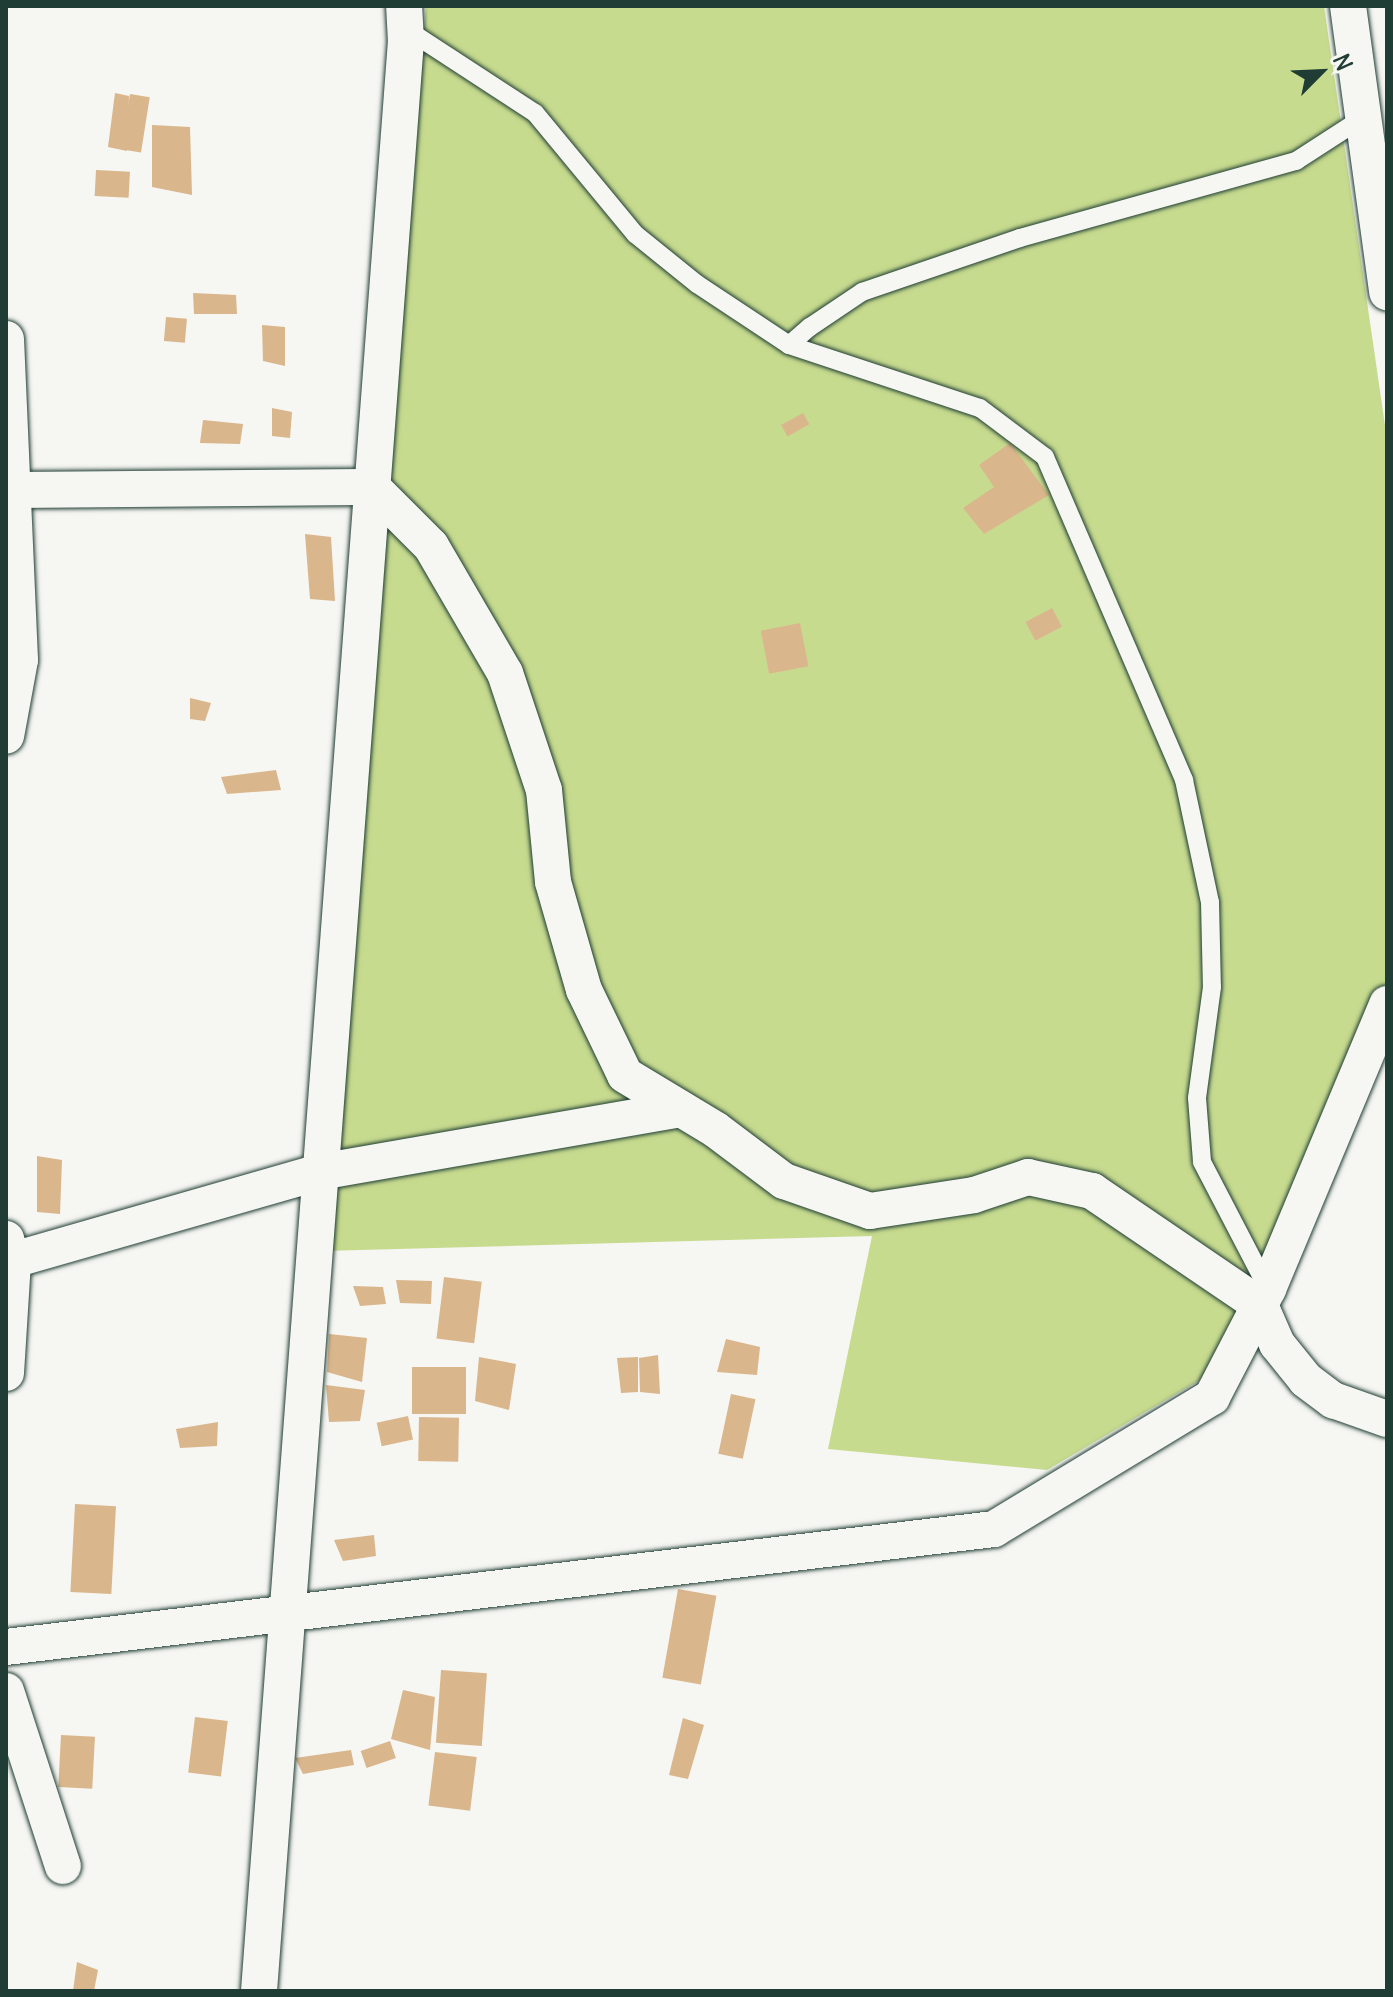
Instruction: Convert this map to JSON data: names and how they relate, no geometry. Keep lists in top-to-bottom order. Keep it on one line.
{"north":"top right"}
